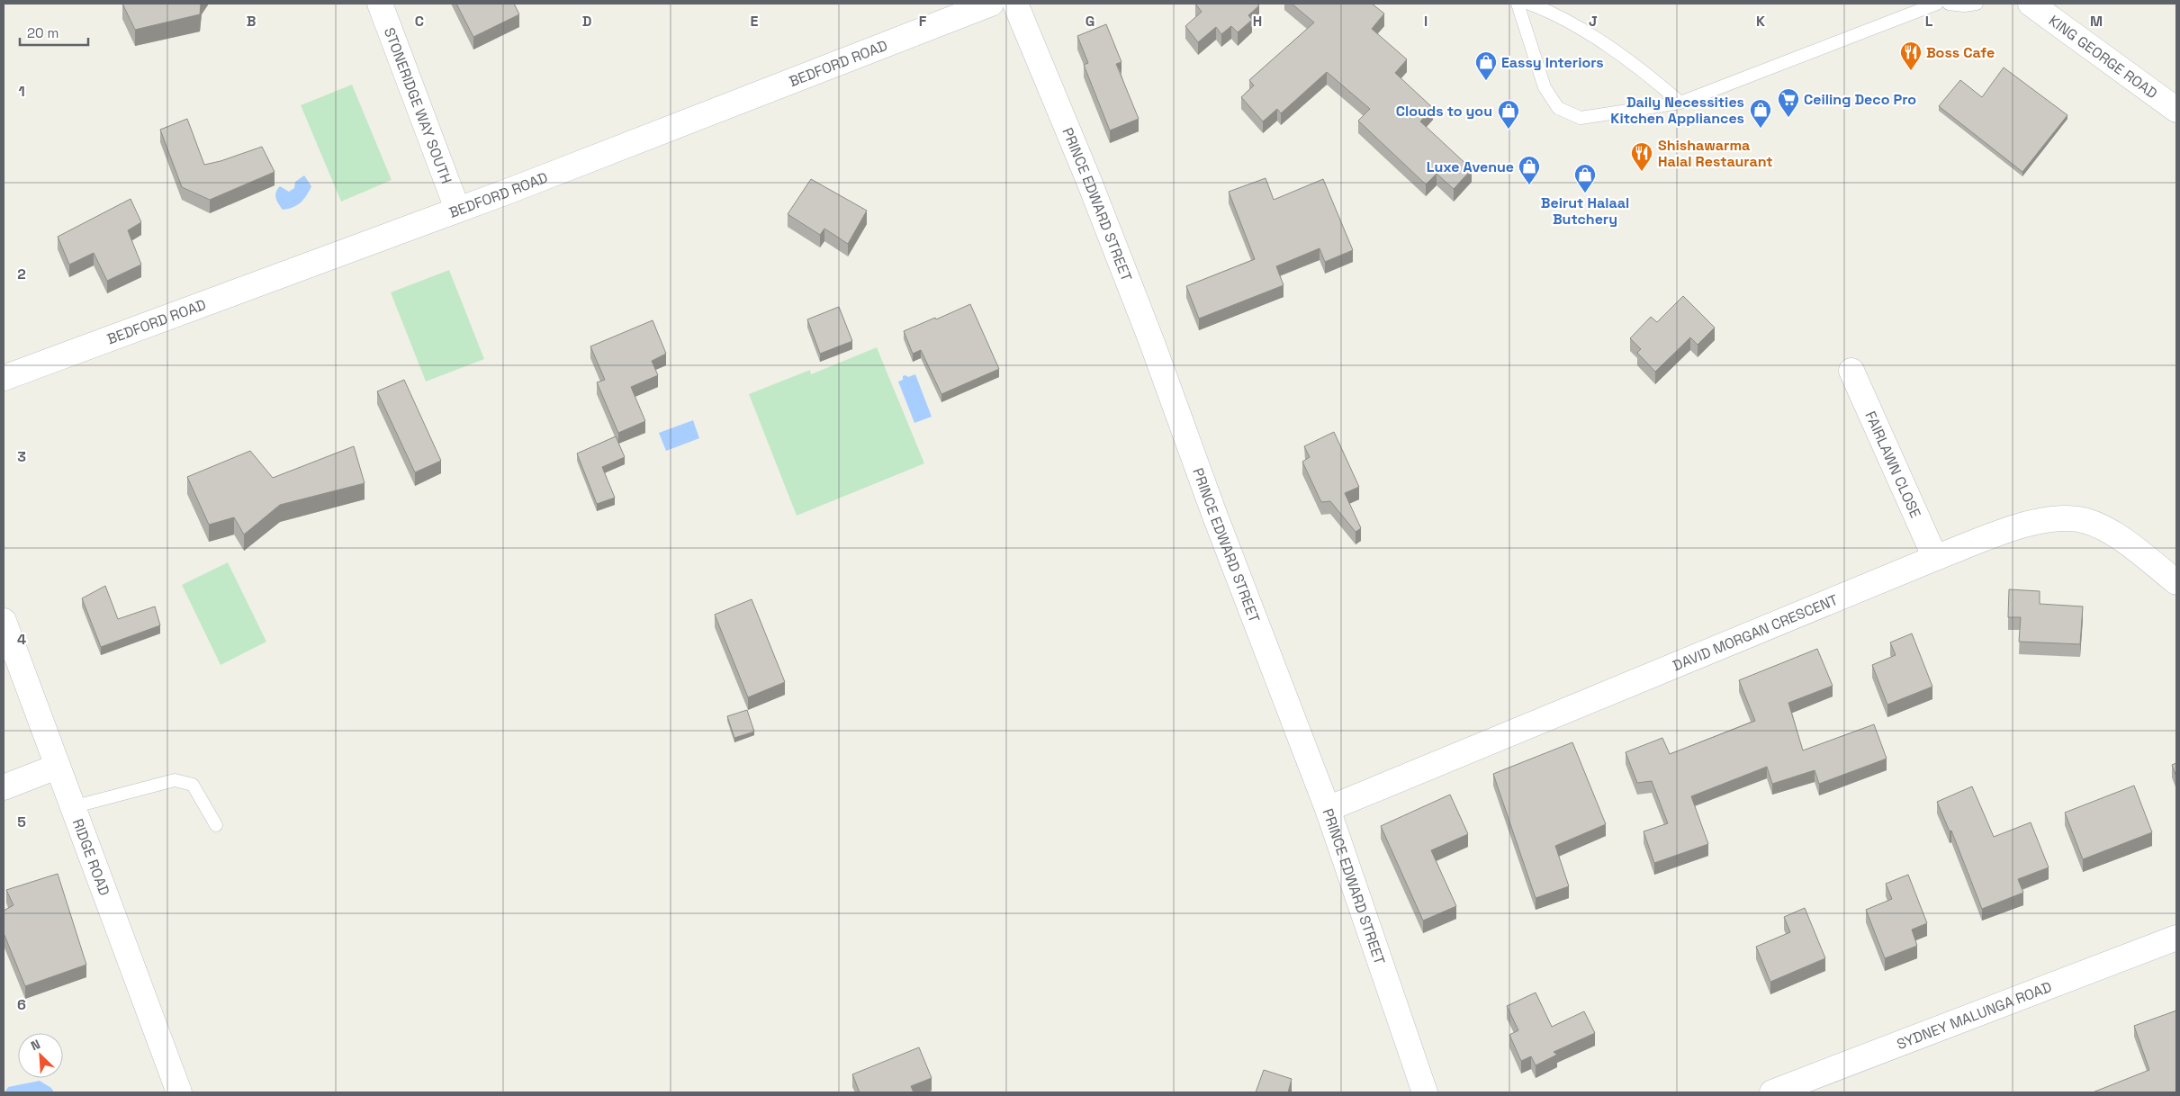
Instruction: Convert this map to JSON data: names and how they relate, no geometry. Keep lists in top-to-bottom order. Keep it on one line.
{"streets":{"street":["KING GEORGE ROAD","BEDFORD ROAD","STONERIDGE WAY SOUTH","PRINCE EDWARD STREET","FAIRLAWN CLOSE","DAVID MORGAN CRESCENT","RIDGE ROAD","SYDNEY MALUNGA ROAD"]},"crossings":[["BEDFORD ROAD","STONERIDGE WAY SOUTH"],["PRINCE EDWARD STREET","DAVID MORGAN CRESCENT"],["FAIRLAWN CLOSE","DAVID MORGAN CRESCENT"]],"places":{"restaurant":["Boss Cafe","Shishawarma Halal Restaurant"],"shop":["Eassy Interiors","Daily Necessities Kitchen Appliances","Clouds to you","Luxe Avenue","Beirut Halaal Butchery"],"supermarket":["Ceiling Deco Pro"]},"scale_bar":"20 m","north":"top left","grid":{"columns":["B","C","D","E","F","G","H","I","J","K","L","M"],"rows":["1","2","3","4","5","6"]}}
